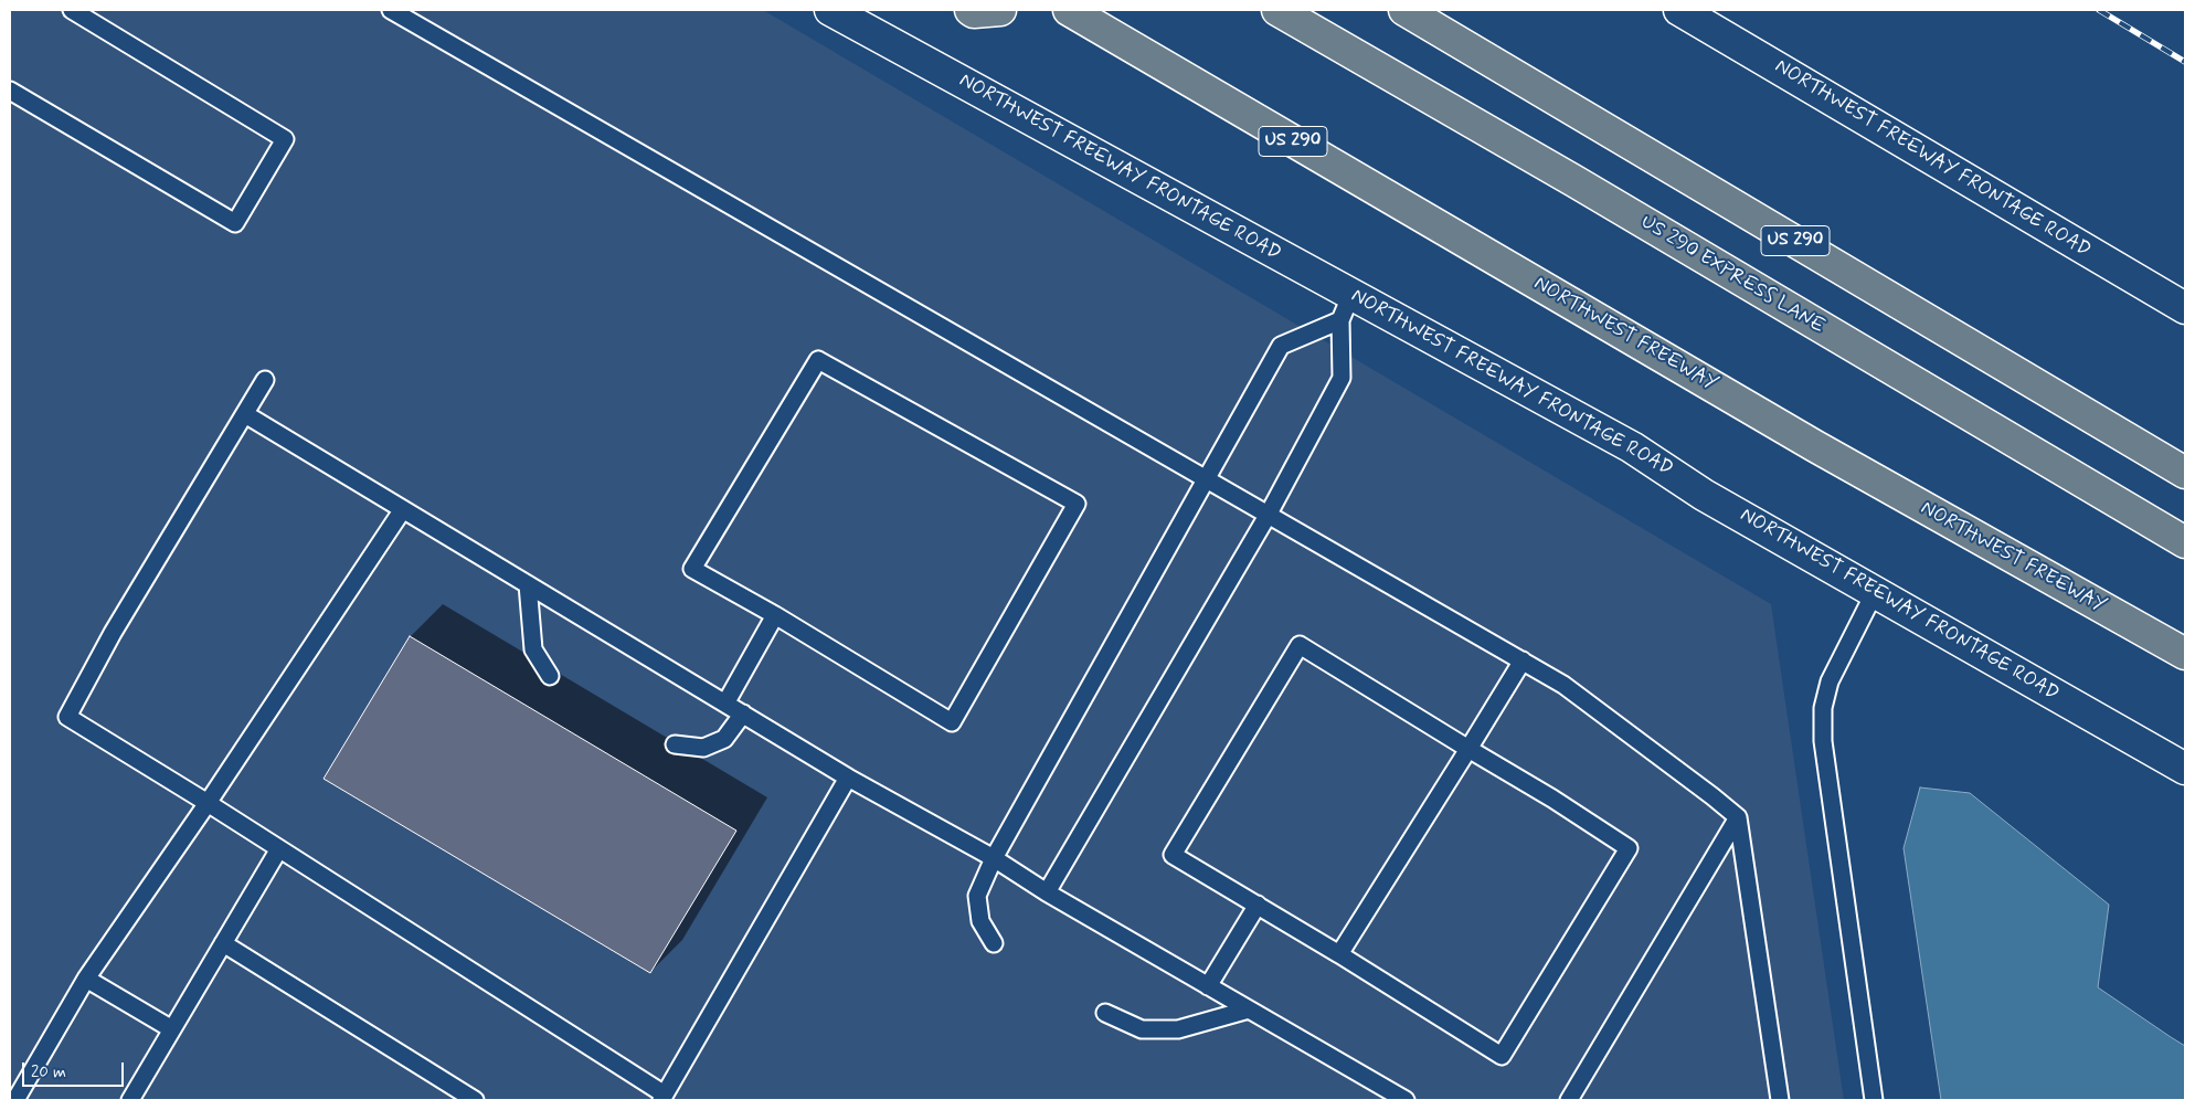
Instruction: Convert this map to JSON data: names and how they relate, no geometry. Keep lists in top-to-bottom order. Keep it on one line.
{"streets":{"highway":["US 290","US 290 EXPRESS LANE","NORTHWEST FREEWAY"],"main road":["NORTHWEST FREEWAY FRONTAGE ROAD"]},"scale_bar":"20 m"}
